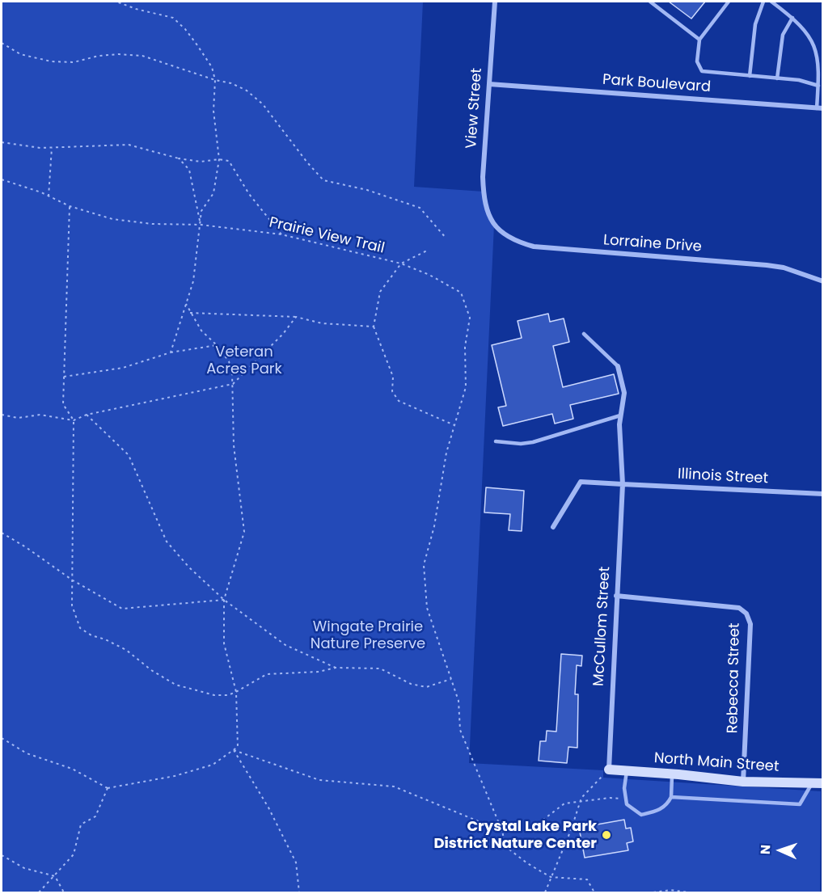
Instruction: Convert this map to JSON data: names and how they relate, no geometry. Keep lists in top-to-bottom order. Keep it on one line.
{"streets":{"street":["Park Boulevard","View Street","Lorraine Drive","Illinois Street","McCullom Street","Rebecca Street","North Main Street"],"path":["Prairie View Trail"]},"crossings":[["Park Boulevard","View Street"],["View Street","Lorraine Drive"],["Illinois Street","McCullom Street"],["McCullom Street","Rebecca Street"],["McCullom Street","North Main Street"],["Rebecca Street","North Main Street"]],"parks":["Veteran Acres Park","Wingate Prairie Nature Preserve"],"places":["Crystal Lake Park District Nature Center"],"north":"left"}
